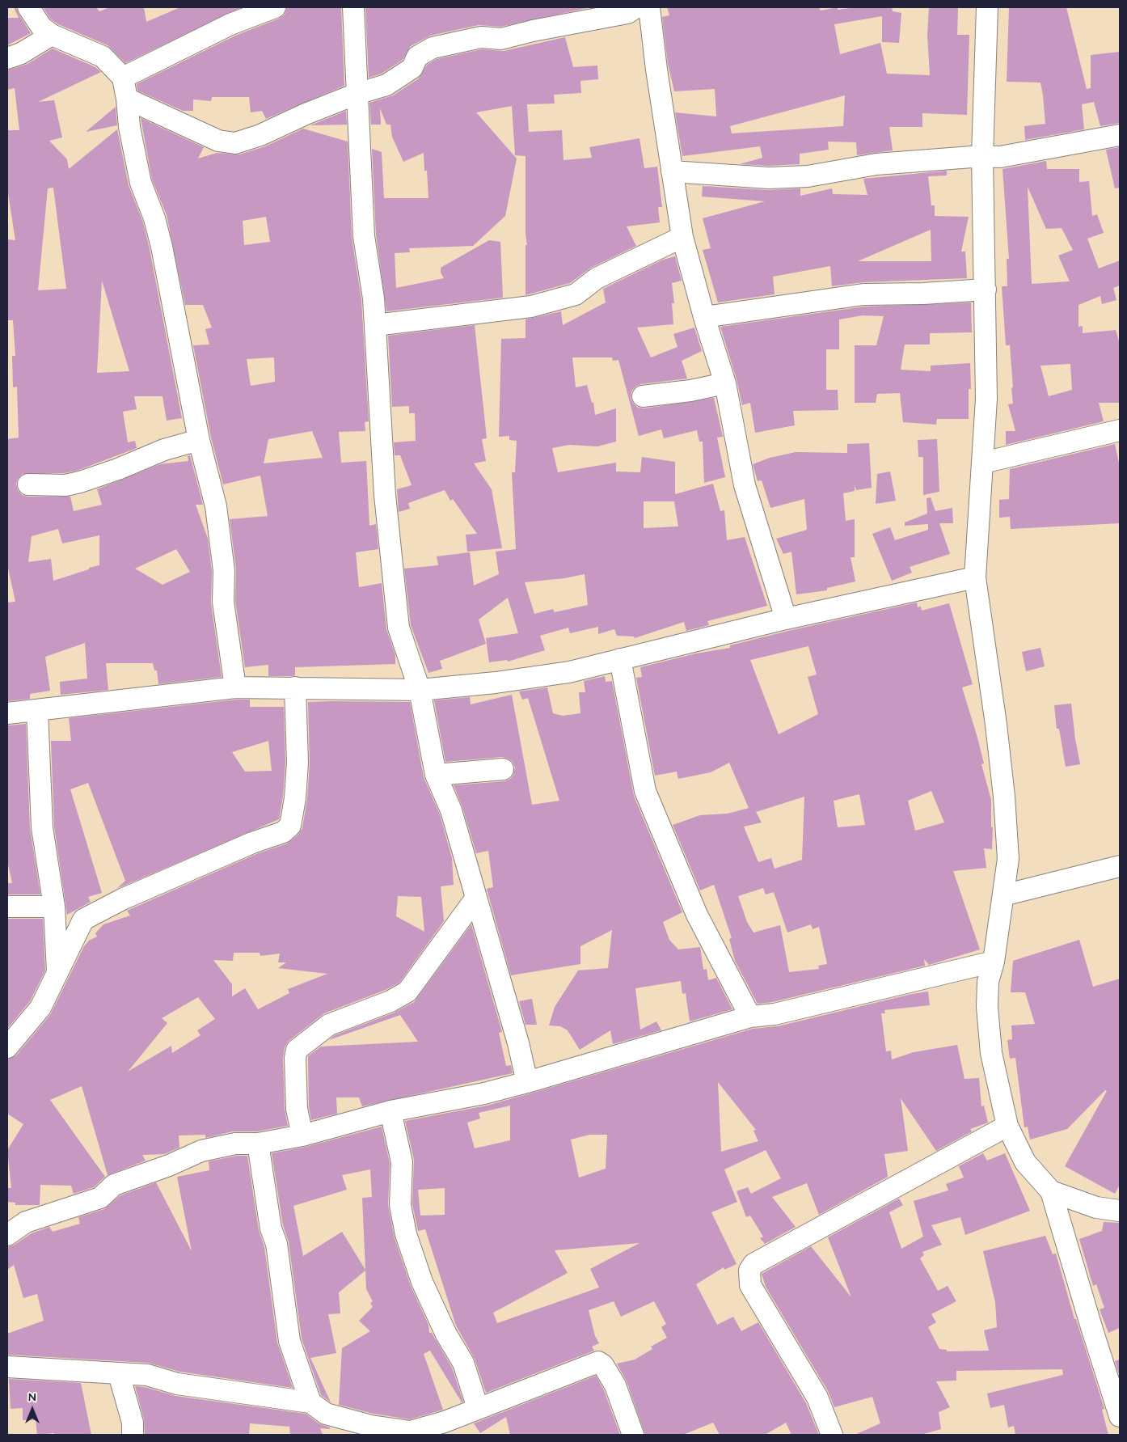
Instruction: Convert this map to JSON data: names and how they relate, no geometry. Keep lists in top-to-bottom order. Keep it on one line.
{"north":"top"}
